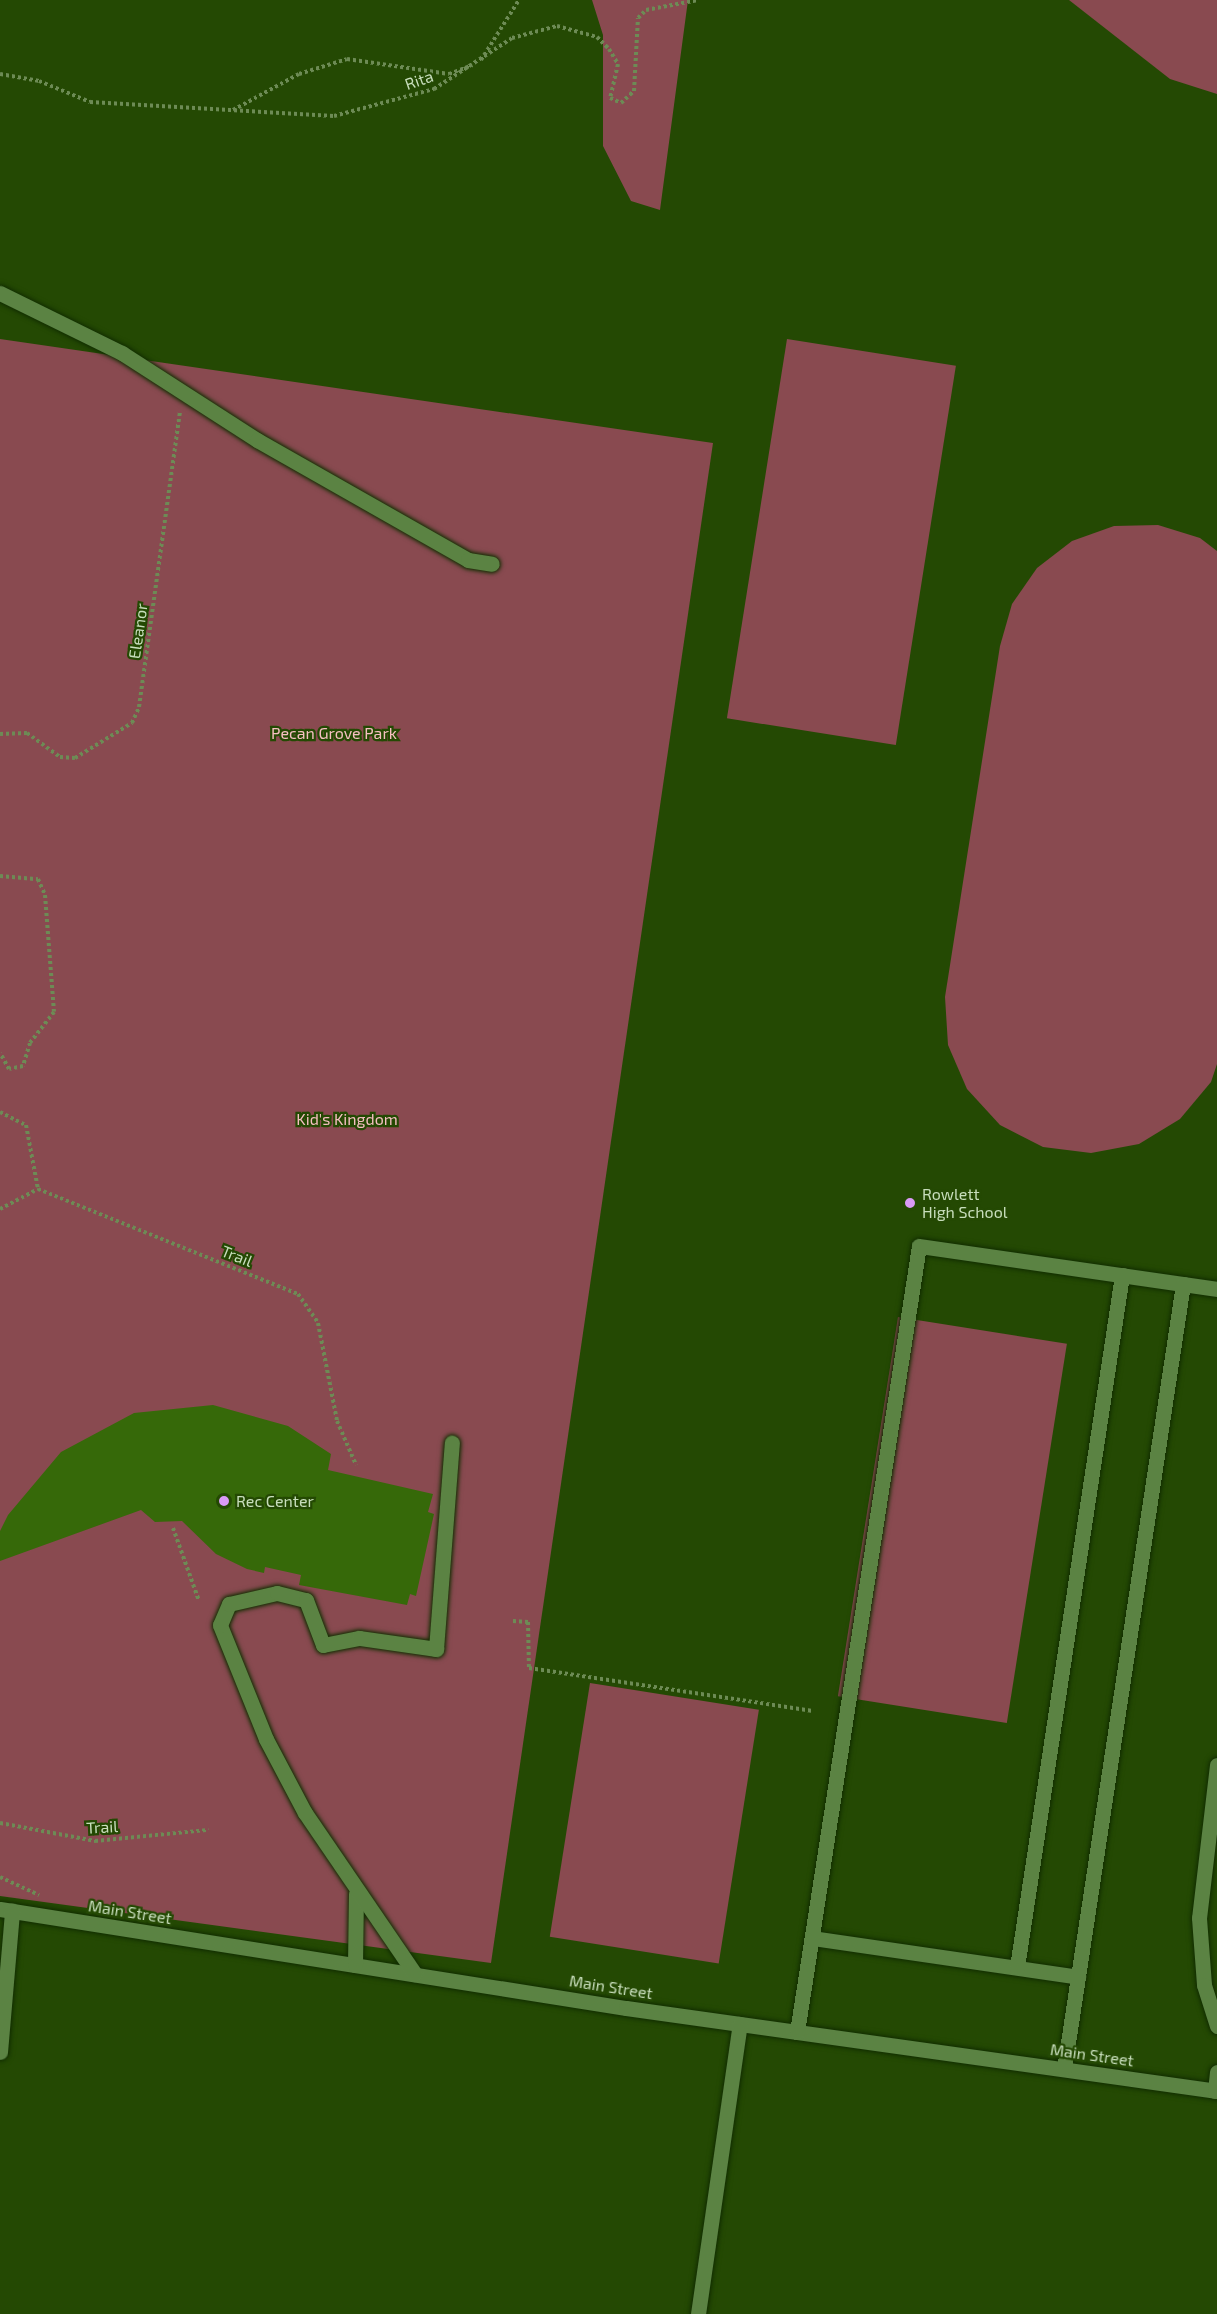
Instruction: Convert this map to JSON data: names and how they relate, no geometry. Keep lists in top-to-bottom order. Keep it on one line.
{"streets":{"street":["Main Street"],"path":["Rita","Eleanor","Trail"]},"parks":["Pecan Grove Park","Kid's Kingdom"],"places":["Rowlett High School","Rec Center"]}
